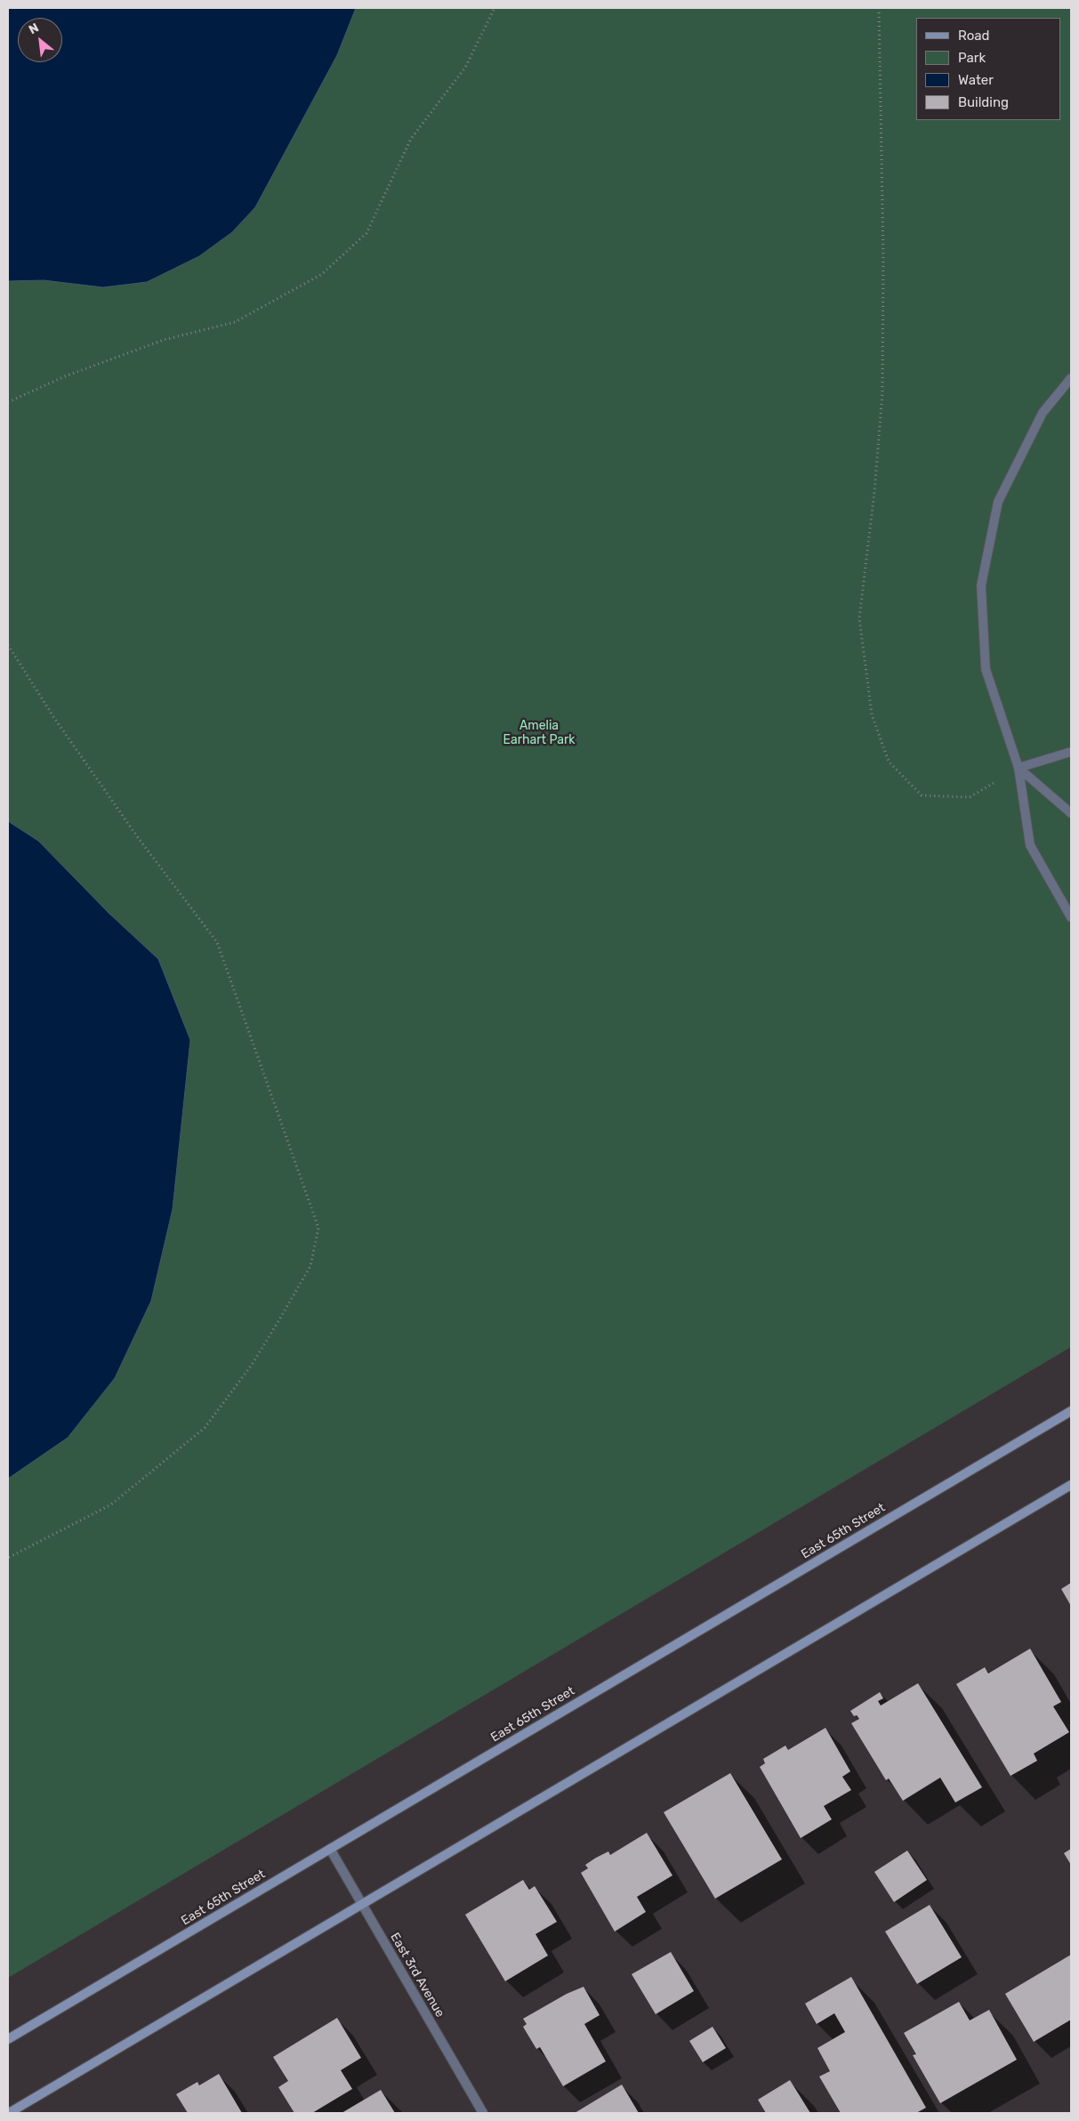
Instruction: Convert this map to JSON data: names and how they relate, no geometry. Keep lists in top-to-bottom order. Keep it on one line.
{"streets":{"main road":["East 65th Street"],"street":["East 3rd Avenue"]},"crossings":[["East 65th Street","East 3rd Avenue"]],"parks":["Amelia Earhart Park"],"legend":["Road","Park","Water","Building"],"north":"top left"}
